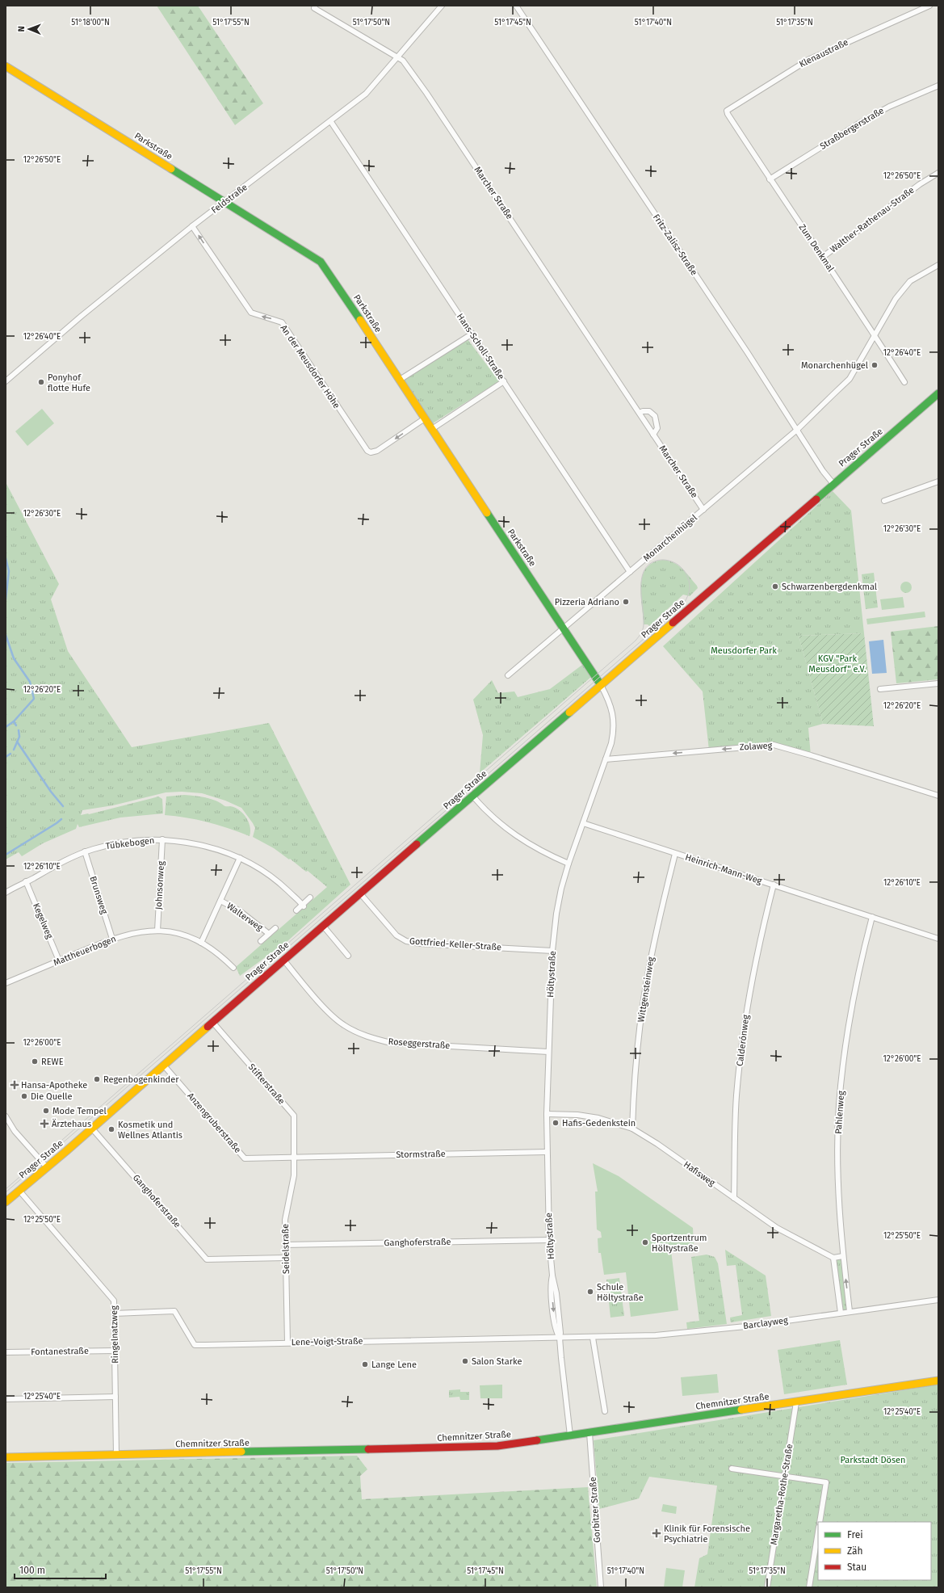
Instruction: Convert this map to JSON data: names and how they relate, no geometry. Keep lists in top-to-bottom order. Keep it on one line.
{"streets":{"main road":["Parkstraße","Prager Straße","Chemnitzer Straße"],"street":["Klenaustraße","Straßbergerstraße","Marcher Straße","Feldstraße","Walther-Rathenau-Straße","Fritz-Zalisz-Straße","Zum Denkmal","Hans-Scholl-Straße","An der Meusdorfer Höhe","Monarchenhügel","Zolaweg","Tübkebogen","Heinrich-Mann-Weg","Johnsonweg","Brunsweg","Walterweg","Kegelweg","Gottfried-Keller-Straße","Mattheuerbogen","Höltystraße","Wittgensteinweg","Calderónweg","Roseggerstraße","Stifterstraße","Pahlenweg","Anzengruberstraße","Stormstraße","Hafisweg","Ganghoferstraße","Seidelstraße","Barclayweg","Ringelnatzweg","Lene-Voigt-Straße","Fontanestraße","Margaretha-Rothe-Straße","Gorbitzer Straße"]},"crossings":[["Klenaustraße","Zum Denkmal"],["Straßbergerstraße","Zum Denkmal"],["Parkstraße","Feldstraße"],["Parkstraße","An der Meusdorfer Höhe"],["Parkstraße","Prager Straße"],["Parkstraße","Monarchenhügel"],["Parkstraße","Höltystraße"],["Marcher Straße","Feldstraße"],["Marcher Straße","Monarchenhügel"],["Feldstraße","Hans-Scholl-Straße"],["Feldstraße","An der Meusdorfer Höhe"],["Walther-Rathenau-Straße","Zum Denkmal"],["Fritz-Zalisz-Straße","Prager Straße"],["Fritz-Zalisz-Straße","Monarchenhügel"],["Zum Denkmal","Monarchenhügel"],["Hans-Scholl-Straße","Monarchenhügel"],["Prager Straße","Gottfried-Keller-Straße"],["Prager Straße","Höltystraße"],["Prager Straße","Roseggerstraße"],["Prager Straße","Stifterstraße"],["Prager Straße","Anzengruberstraße"],["Prager Straße","Ganghoferstraße"],["Prager Straße","Ringelnatzweg"],["Zolaweg","Höltystraße"],["Tübkebogen","Johnsonweg"],["Tübkebogen","Brunsweg"],["Tübkebogen","Walterweg"],["Tübkebogen","Kegelweg"],["Heinrich-Mann-Weg","Höltystraße"],["Heinrich-Mann-Weg","Wittgensteinweg"],["Heinrich-Mann-Weg","Calderónweg"],["Heinrich-Mann-Weg","Pahlenweg"],["Johnsonweg","Mattheuerbogen"],["Brunsweg","Mattheuerbogen"],["Walterweg","Mattheuerbogen"],["Kegelweg","Mattheuerbogen"],["Gottfried-Keller-Straße","Höltystraße"],["Höltystraße","Roseggerstraße"],["Höltystraße","Stormstraße"],["Höltystraße","Hafisweg"],["Höltystraße","Ganghoferstraße"],["Höltystraße","Barclayweg"],["Höltystraße","Lene-Voigt-Straße"],["Höltystraße","Chemnitzer Straße"],["Wittgensteinweg","Hafisweg"],["Calderónweg","Hafisweg"],["Stifterstraße","Anzengruberstraße"],["Stifterstraße","Stormstraße"],["Stifterstraße","Seidelstraße"],["Pahlenweg","Barclayweg"],["Anzengruberstraße","Stormstraße"],["Anzengruberstraße","Seidelstraße"],["Stormstraße","Seidelstraße"],["Ganghoferstraße","Seidelstraße"],["Seidelstraße","Lene-Voigt-Straße"],["Barclayweg","Lene-Voigt-Straße"],["Ringelnatzweg","Lene-Voigt-Straße"],["Ringelnatzweg","Fontanestraße"],["Ringelnatzweg","Chemnitzer Straße"],["Chemnitzer Straße","Margaretha-Rothe-Straße"],["Chemnitzer Straße","Gorbitzer Straße"]],"one_way":["An der Meusdorfer Höhe","Zolaweg"],"parks":["Meusdorfer Park","KGV \"Park Meusdorf\" e.V.","Parkstadt Dösen"],"places":{"other":["Monarchenhügel","Ponyhof flotte Hufe","Schwarzenbergdenkmal","Pizzeria Adriano","REWE","Regenbogenkinder","Die Quelle","Mode Tempel","Hafis-Gedenkstein","Kosmetik und Wellnes Atlantis","Sportzentrum Höltystraße","Schule Höltystraße","Salon Starke","Lange Lene"],"health":["Hansa-Apotheke","Ärztehaus","Klinik für Forensische Psychiatrie"]},"legend":["Frei","Zäh","Stau"],"scale_bar":"100 m","north":"left","coordinates":["51°18'00\"N","51°17'55\"N","51°17'50\"N","51°17'45\"N","51°17'40\"N","51°17'35\"N","12°26'50\"E","12°26'40\"E","12°26'30\"E","12°26'20\"E","12°26'10\"E","12°26'00\"E","12°25'50\"E","12°25'40\"E"]}
